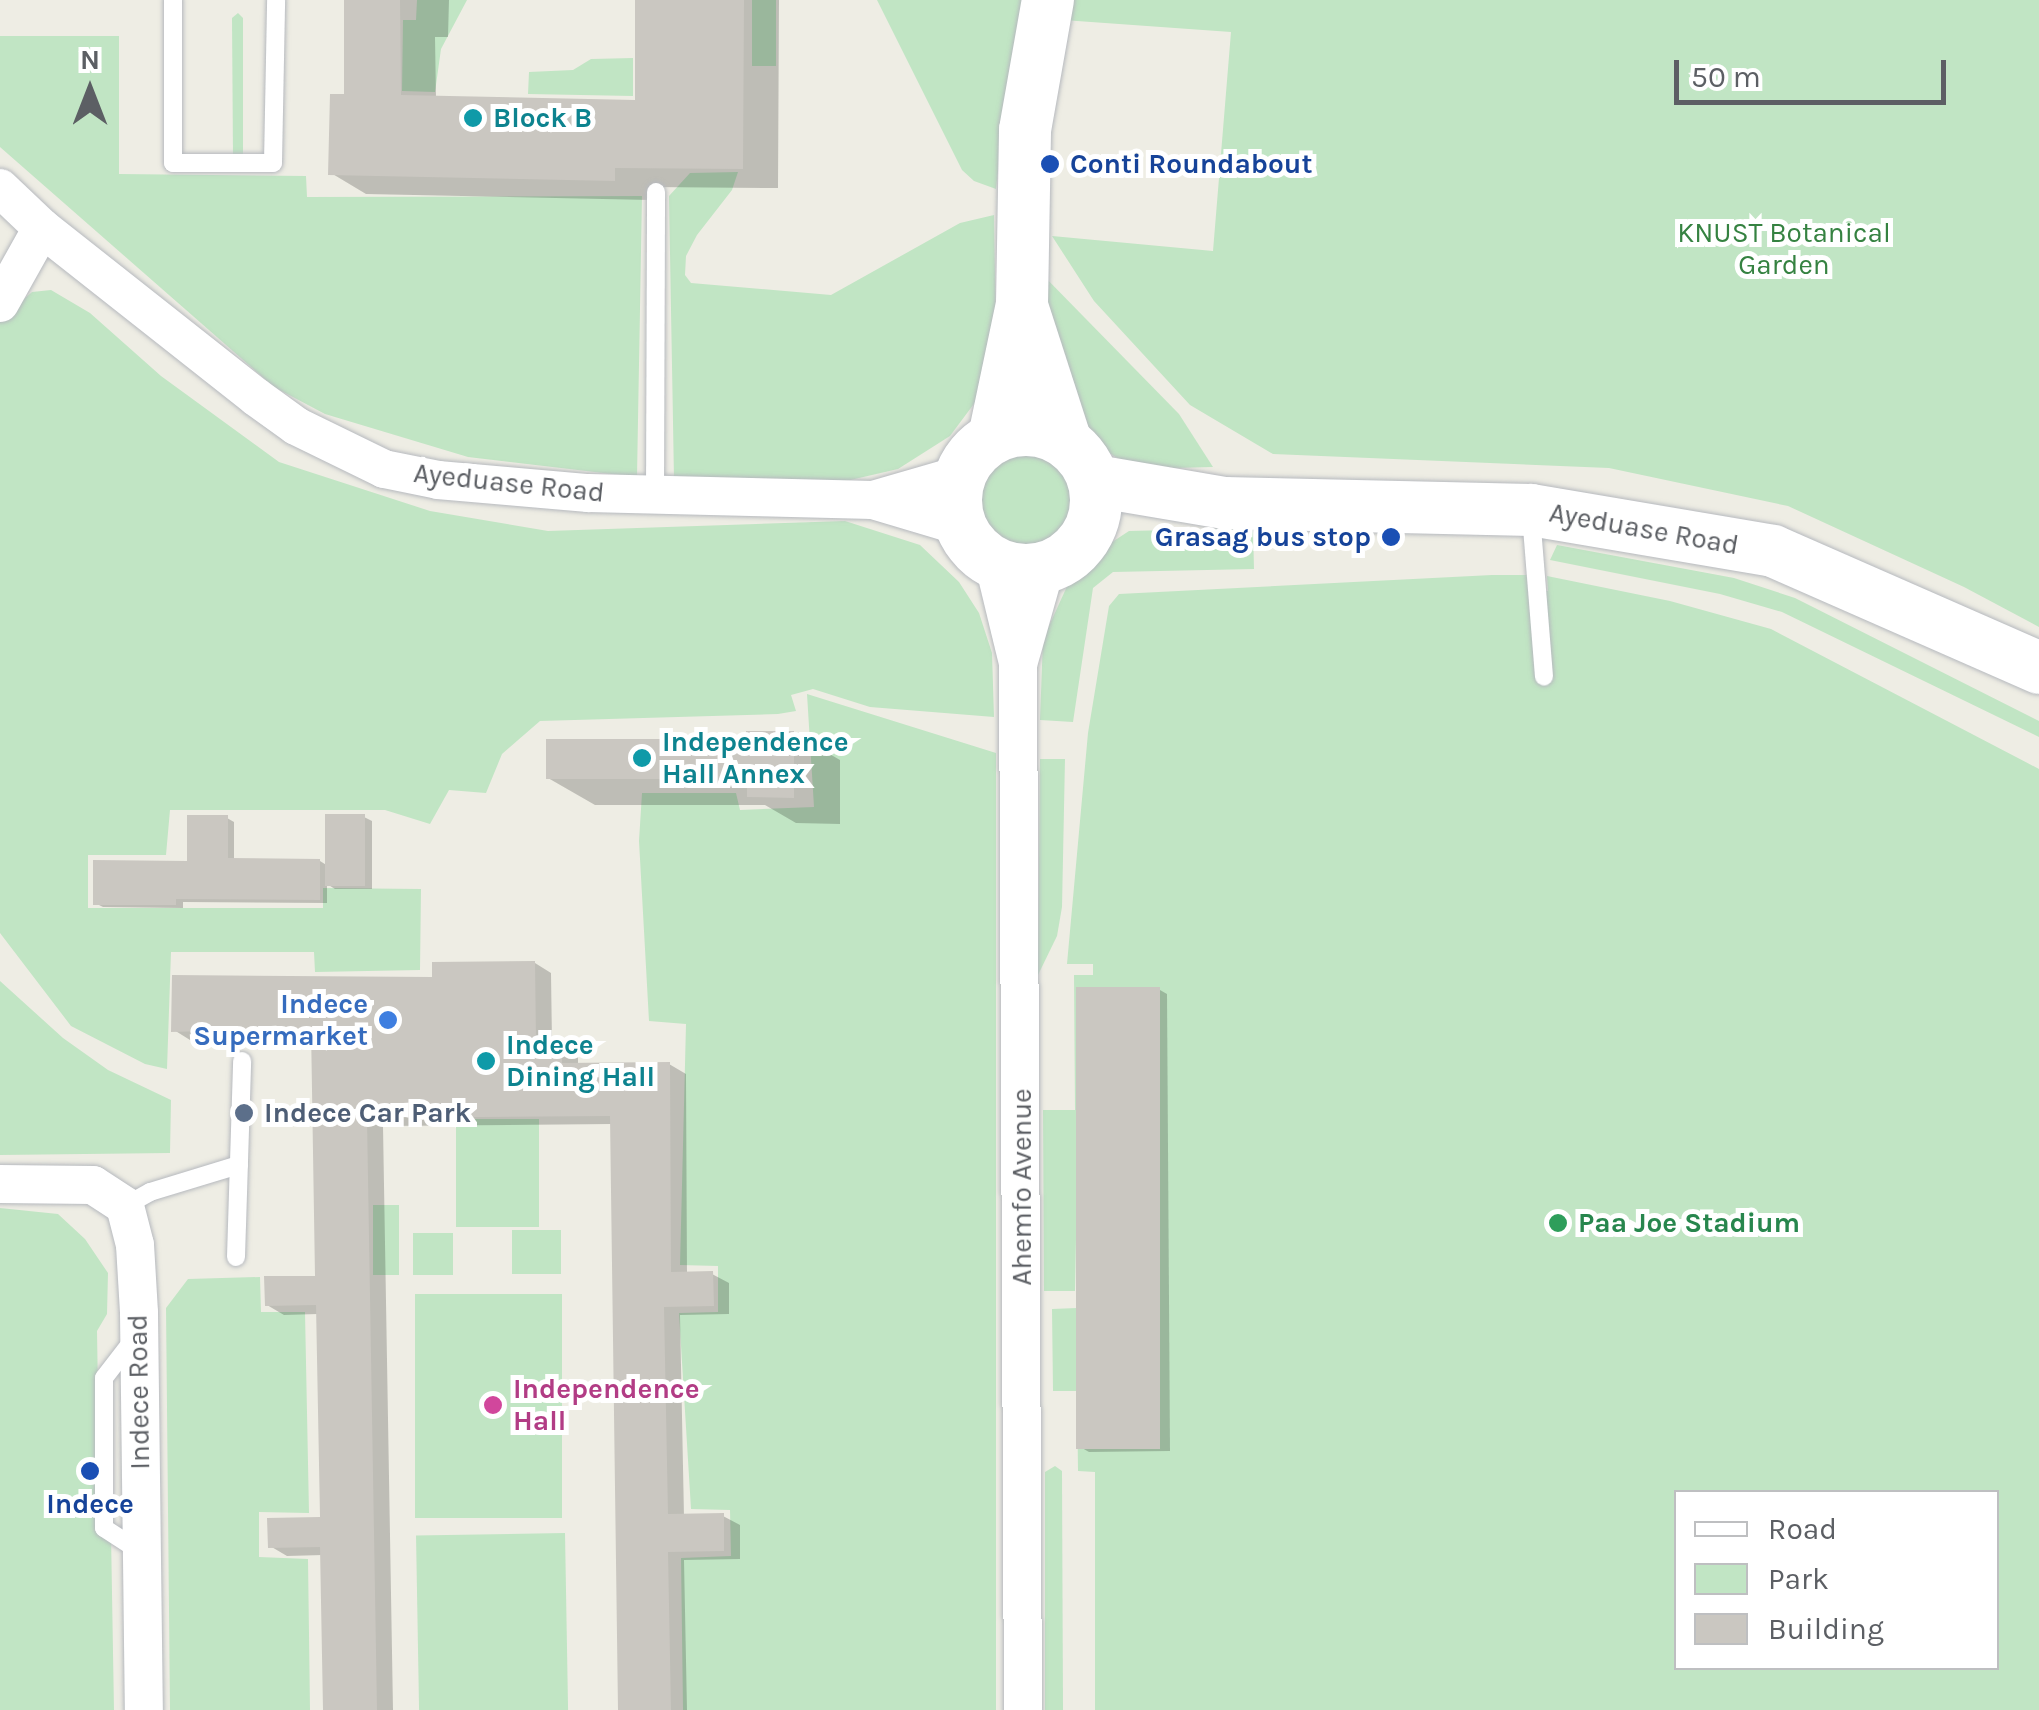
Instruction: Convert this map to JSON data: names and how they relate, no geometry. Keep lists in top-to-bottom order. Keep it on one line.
{"streets":{"street":["Ayeduase Road","Ahemfo Avenue","Indece Road"]},"crossings":[["Ayeduase Road","Ahemfo Avenue"]],"parks":["KNUST Botanical Garden"],"places":["Block B","Conti Roundabout","Grasag bus stop","Independence Hall Annex","Indece Supermarket","Indece Dining Hall","Indece Car Park","Paa Joe Stadium","Independence Hall","Indece"],"legend":["Road","Park","Building"],"scale_bar":"50 m","north":"top"}
